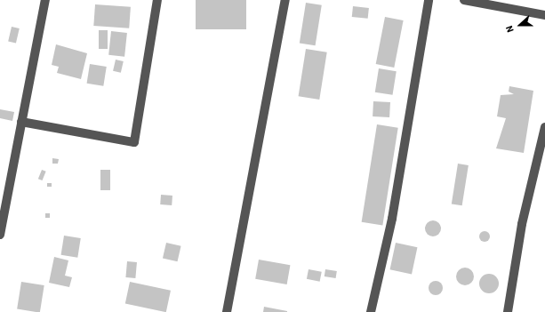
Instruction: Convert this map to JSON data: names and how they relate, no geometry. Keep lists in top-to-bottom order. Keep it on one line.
{"north":"left"}
